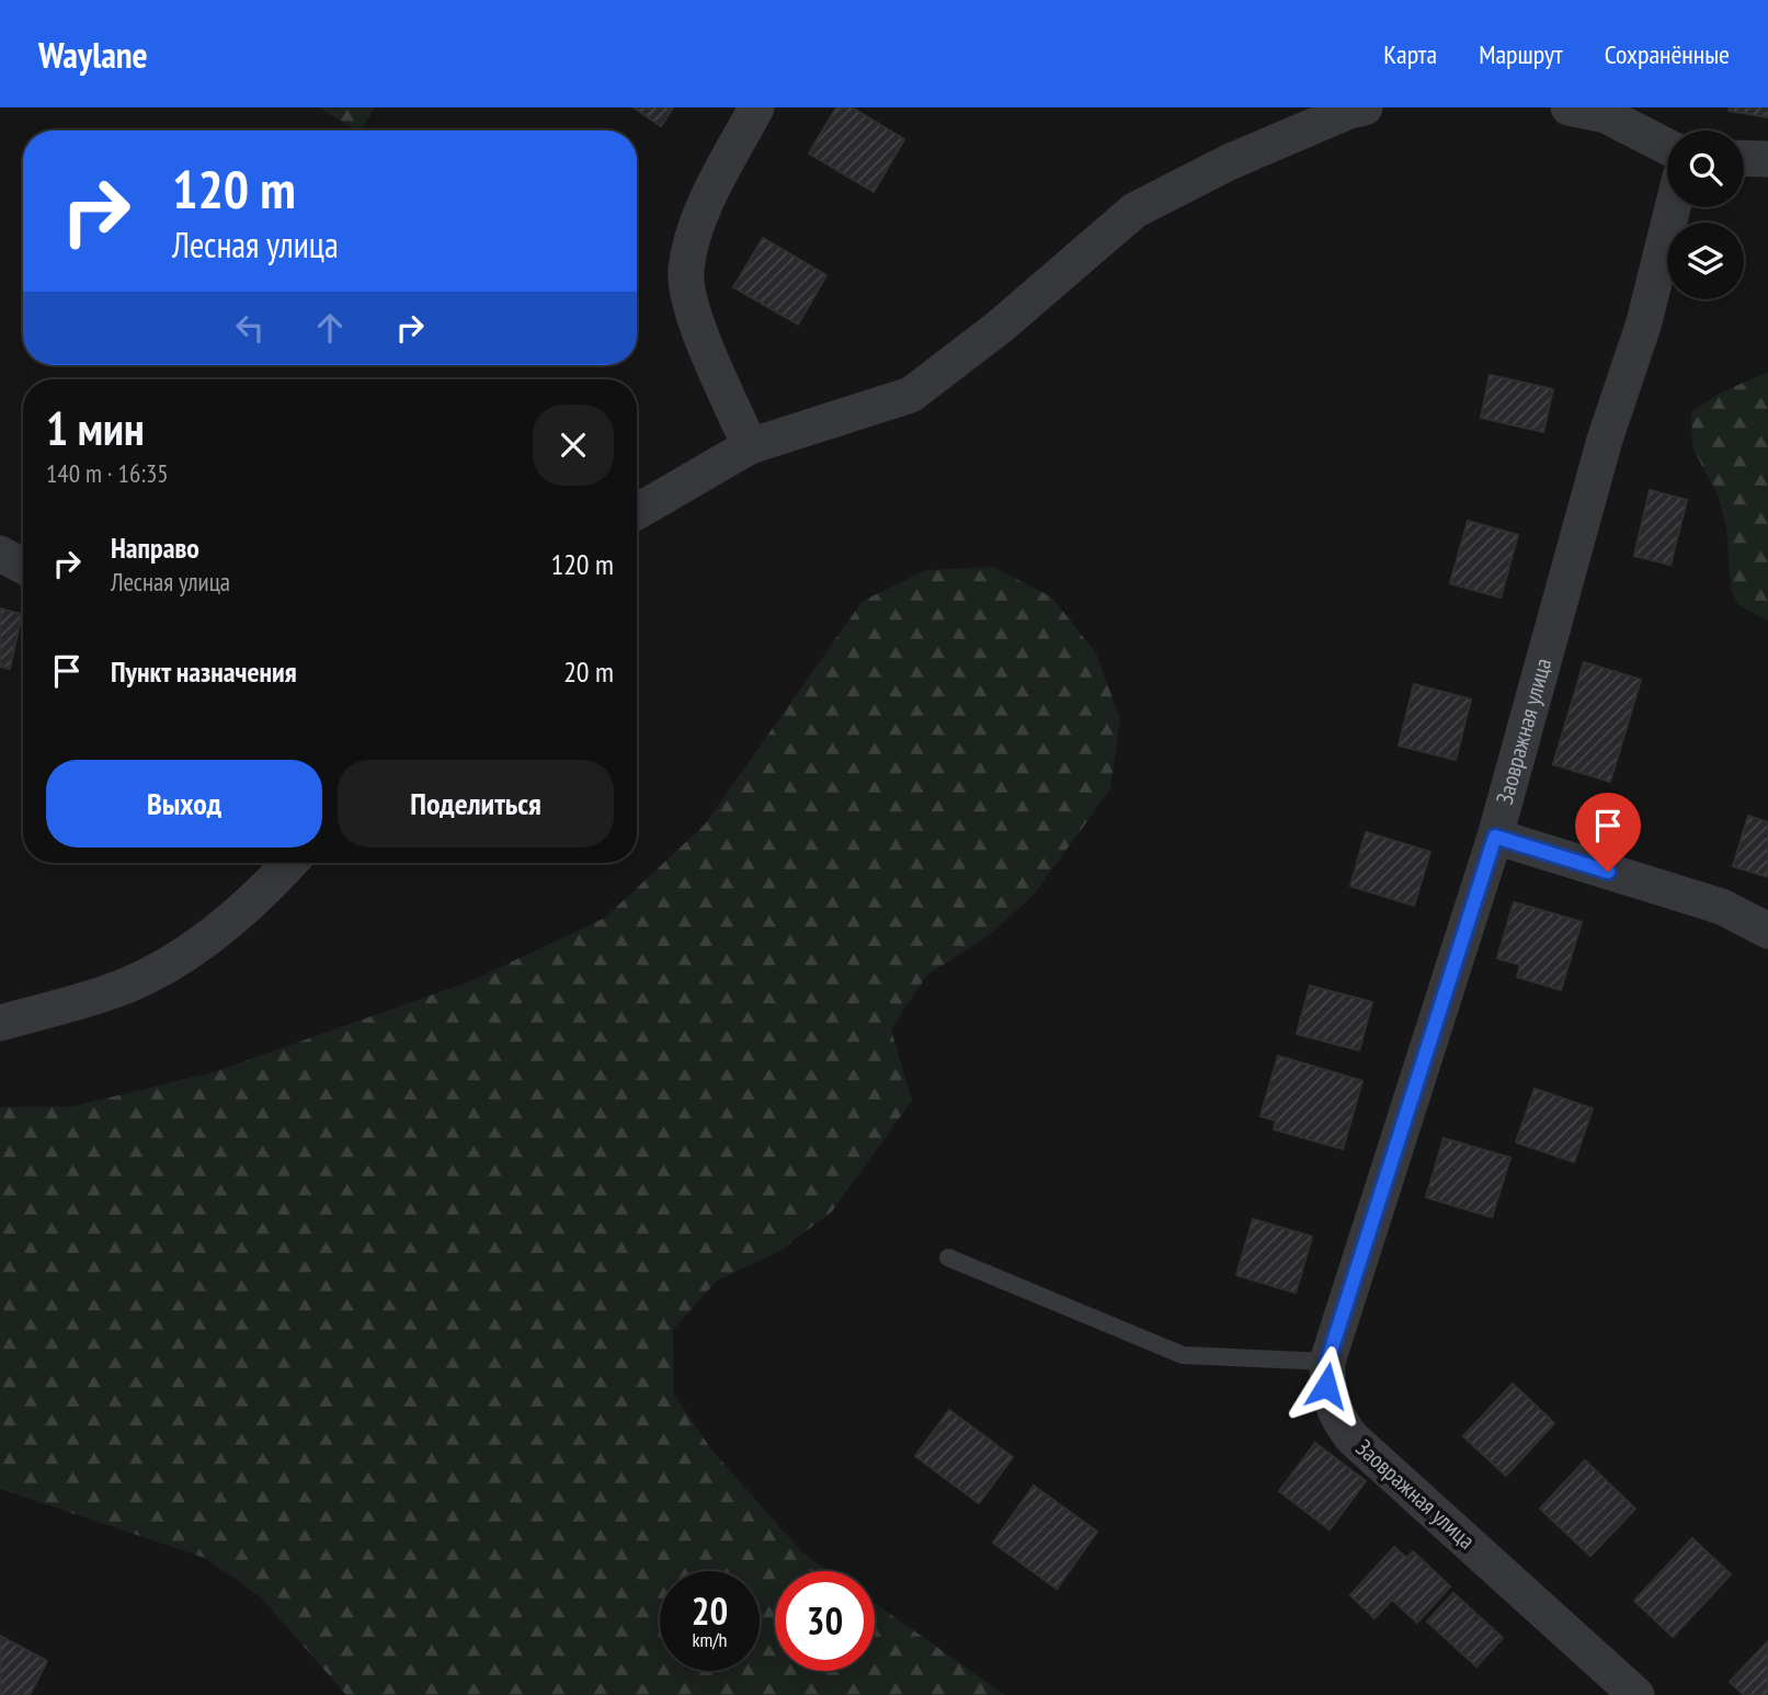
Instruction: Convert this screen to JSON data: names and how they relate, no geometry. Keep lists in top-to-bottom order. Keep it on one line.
{"streets":{"street":["Заовражная улица"]},"page":{"header":"Waylane","nav":["Карта","Маршрут","Сохранённые"],"turn":["120 m","Лесная улица"],"heading":["1 мин","140 m · 16:35"],"list":[{"name":"Направо","note":"Лесная улица","value":"120 m"},{"name":"Пункт назначения","value":"20 m"}],"buttons":["Выход","Поделиться"],"speed":"20 km/h","limit":"30"}}
